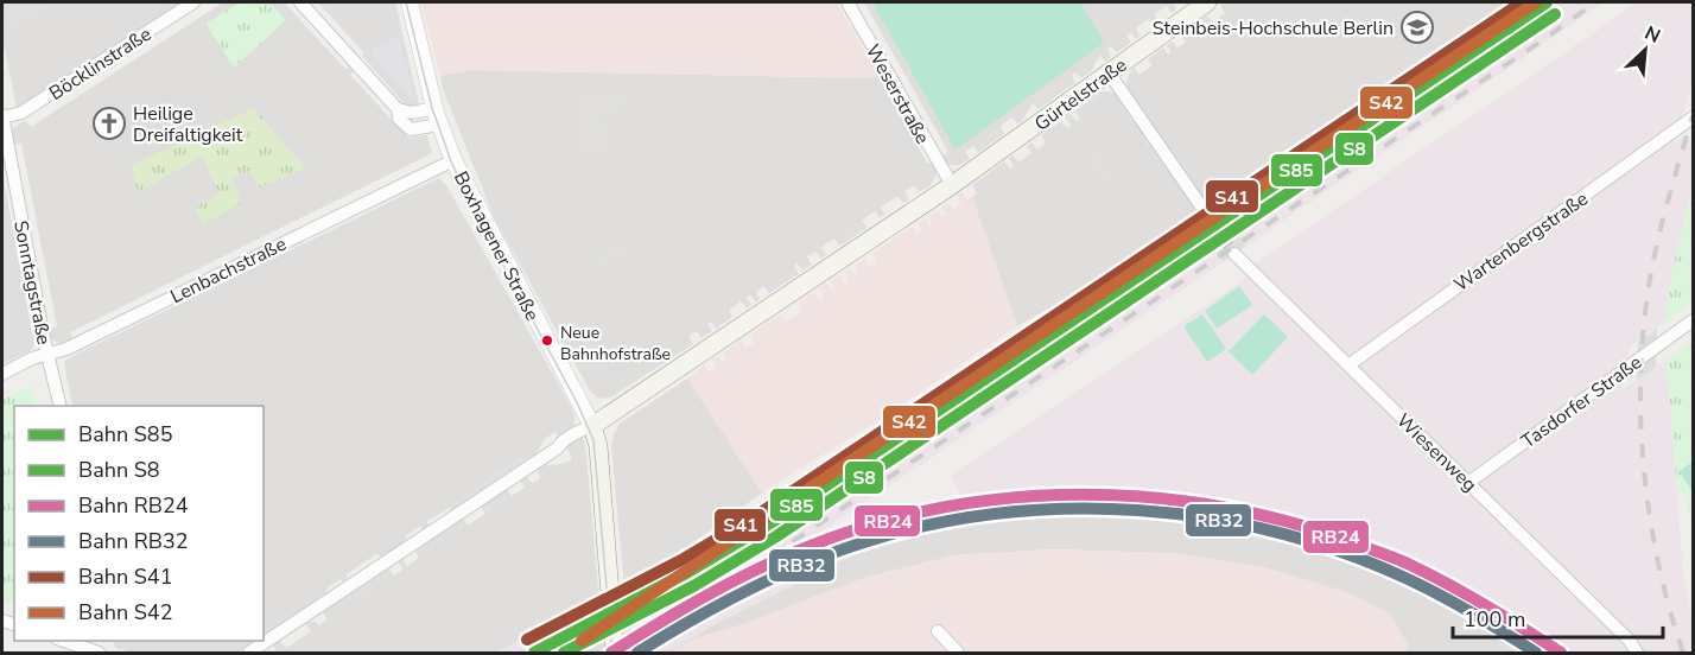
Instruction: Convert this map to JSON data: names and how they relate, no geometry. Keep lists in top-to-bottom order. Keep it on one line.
{"streets":{"main road":["Gürtelstraße","Boxhagener Straße"],"street":["Böcklinstraße","Weserstraße","Wartenbergstraße","Lenbachstraße","Sonntagstraße","Tasdorfer Straße","Wiesenweg"]},"crossings":[["Böcklinstraße","Sonntagstraße"],["Weserstraße","Gürtelstraße"],["Wartenbergstraße","Wiesenweg"],["Boxhagener Straße","Lenbachstraße"],["Lenbachstraße","Sonntagstraße"],["Tasdorfer Straße","Wiesenweg"]],"places":{"school or university":["Steinbeis-Hochschule Berlin"],"church":["Heilige Dreifaltigkeit"],"other":["Neue Bahnhofstraße"]},"lines":["rail line S85","rail line S41","rail line S42","rail line S8","rail line RB24","rail line RB32"],"legend":["Bahn S85","Bahn S8","Bahn RB24","Bahn RB32","Bahn S41","Bahn S42"],"scale_bar":"100 m","north":"top right"}
